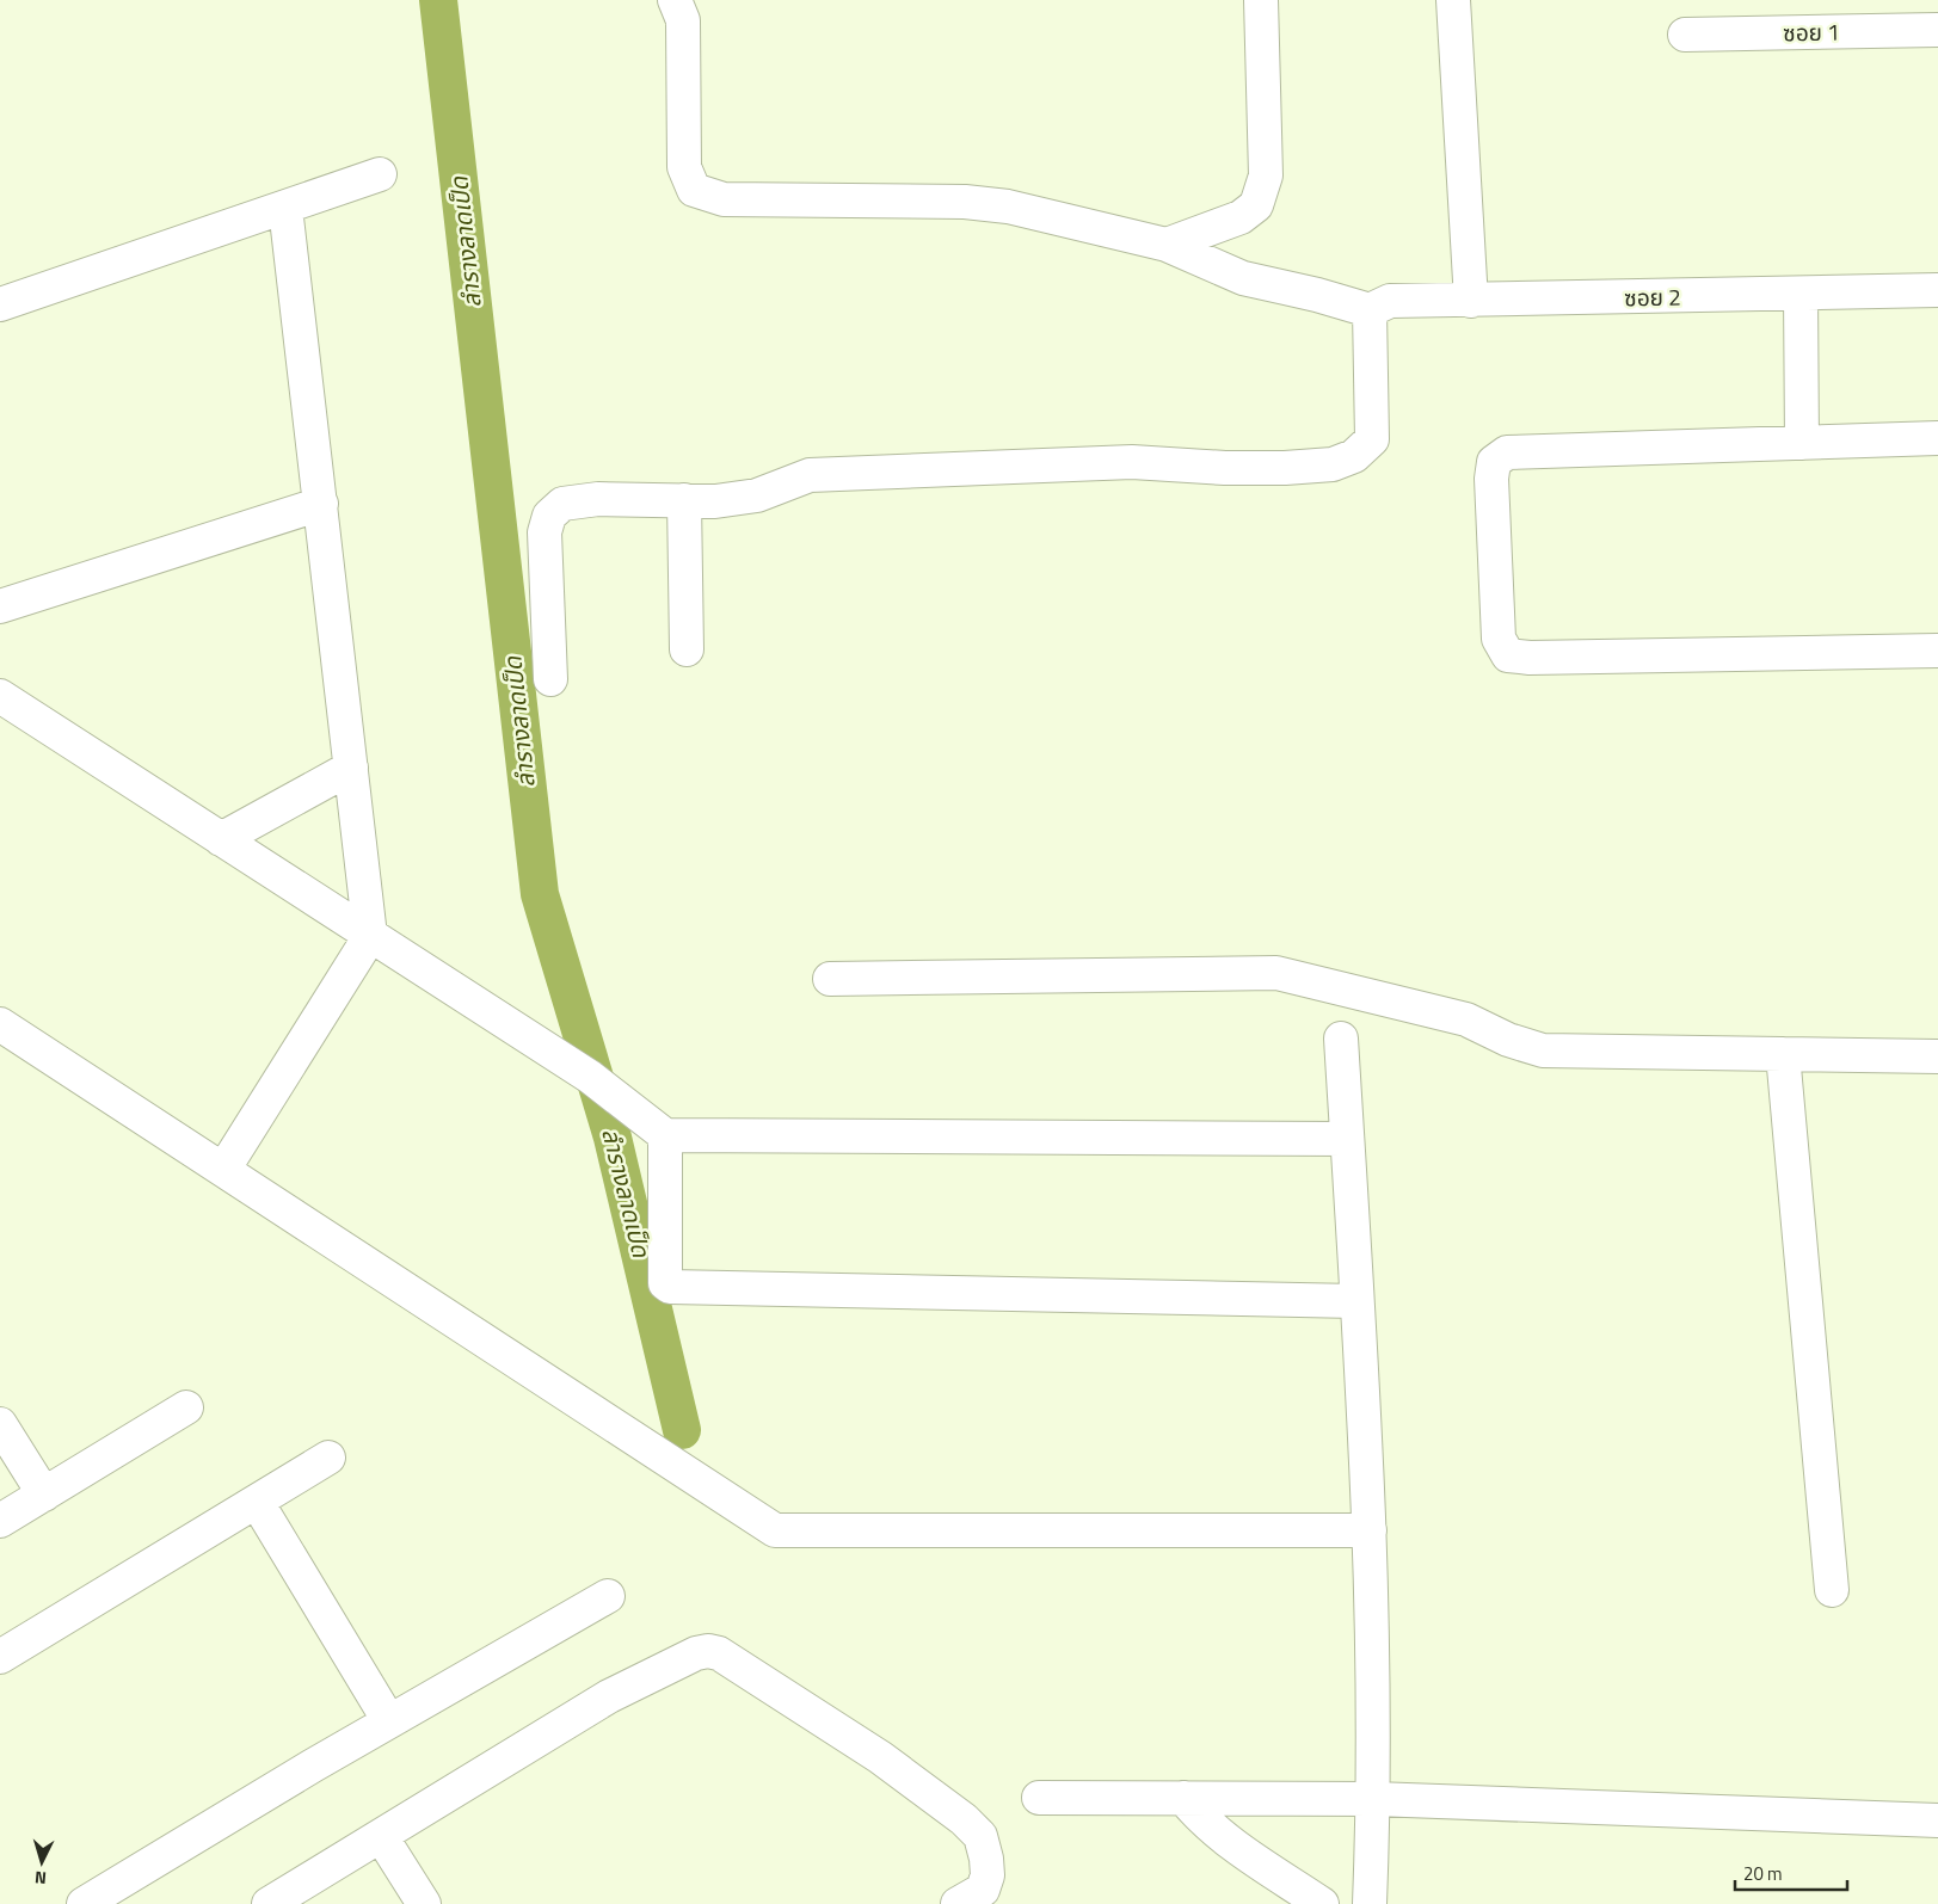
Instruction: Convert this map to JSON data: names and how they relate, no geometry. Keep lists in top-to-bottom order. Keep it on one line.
{"streets":{"street":["ซอย 1","ซอย 2"]},"water":["ลำรางลาดเป็ด"],"scale_bar":"20 m","north":"bottom"}
